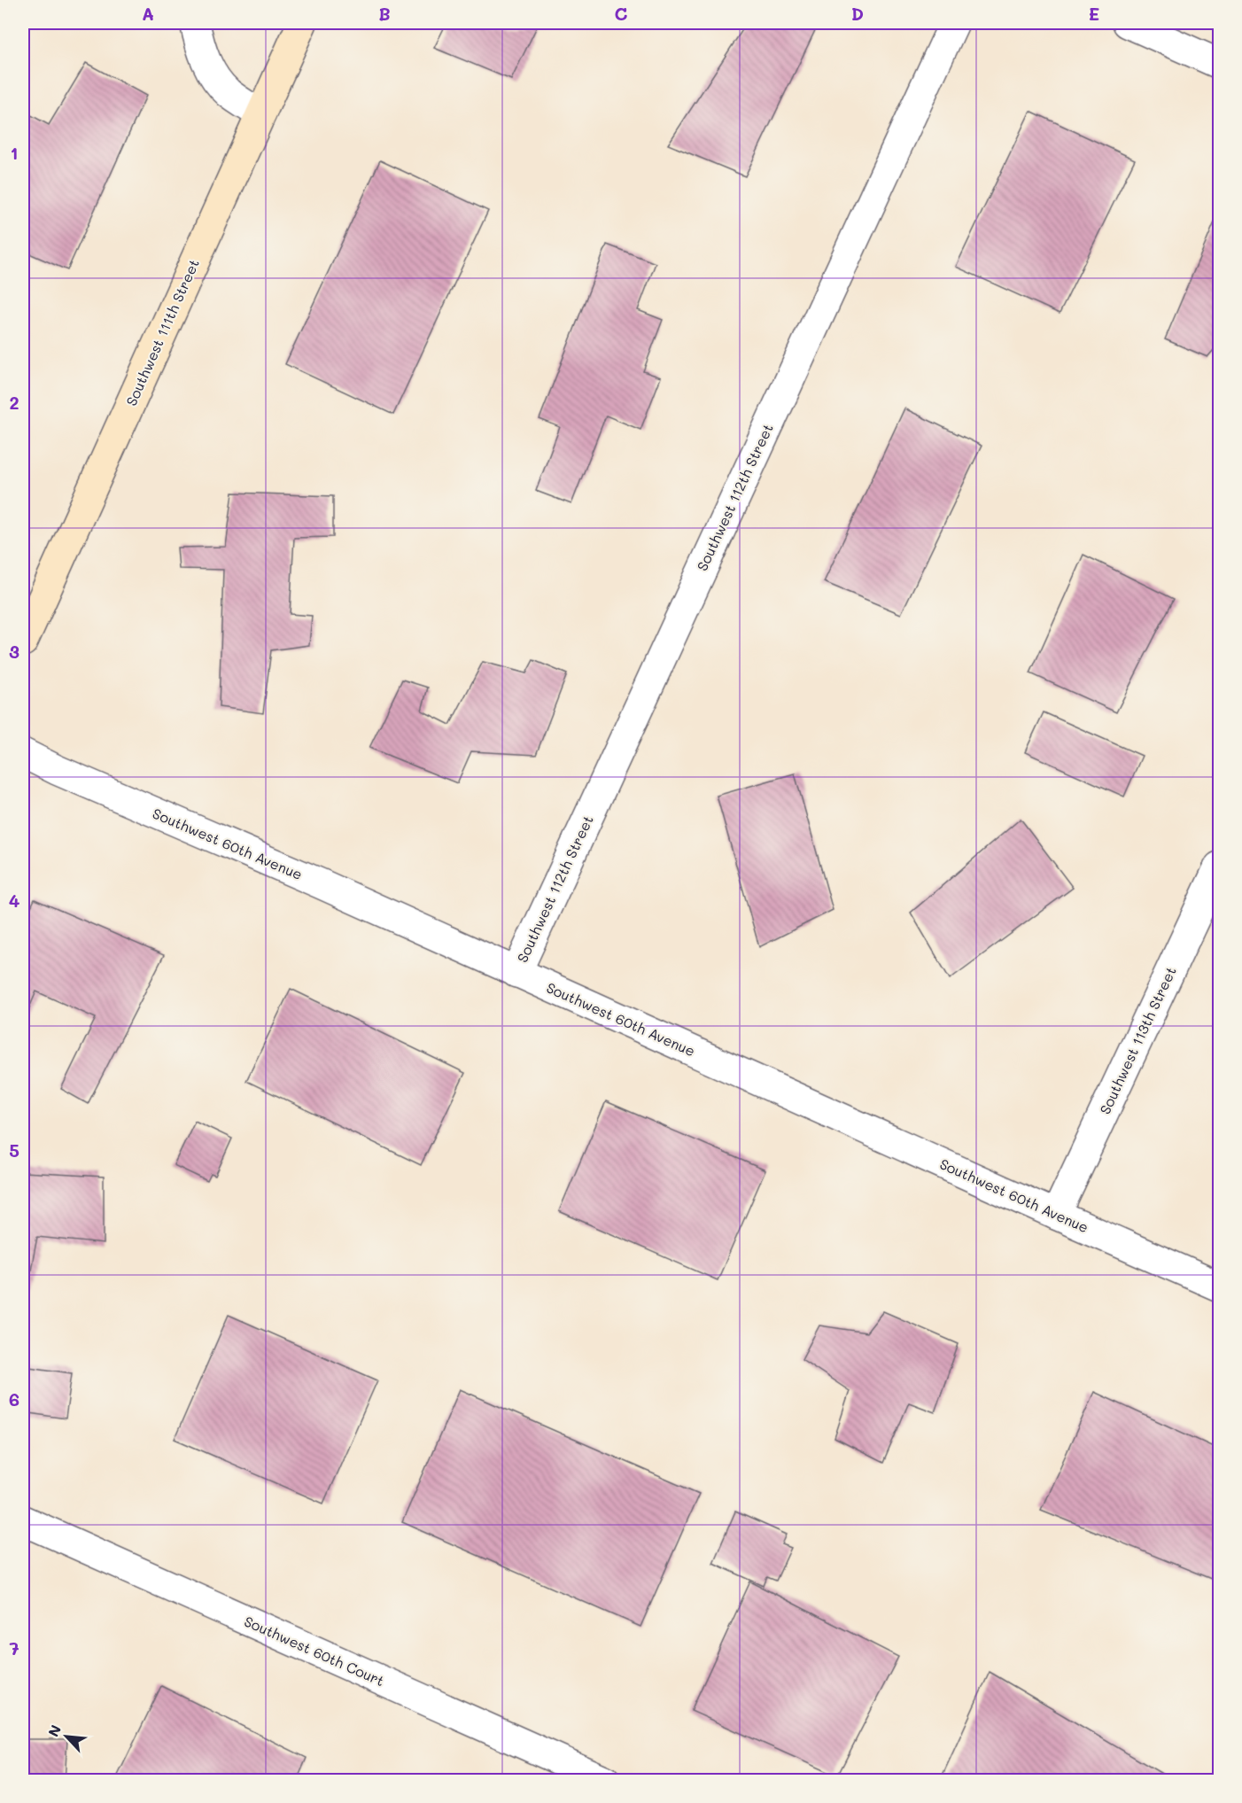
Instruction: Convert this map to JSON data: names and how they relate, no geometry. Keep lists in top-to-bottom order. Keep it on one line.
{"streets":{"main road":["Southwest 111th Street"],"street":["Southwest 112th Street","Southwest 60th Avenue","Southwest 113th Street","Southwest 60th Court"]},"crossings":[["Southwest 112th Street","Southwest 60th Avenue"],["Southwest 60th Avenue","Southwest 113th Street"]],"north":"top left","grid":{"columns":["A","B","C","D","E"],"rows":["1","2","3","4","5","6","7"]}}
